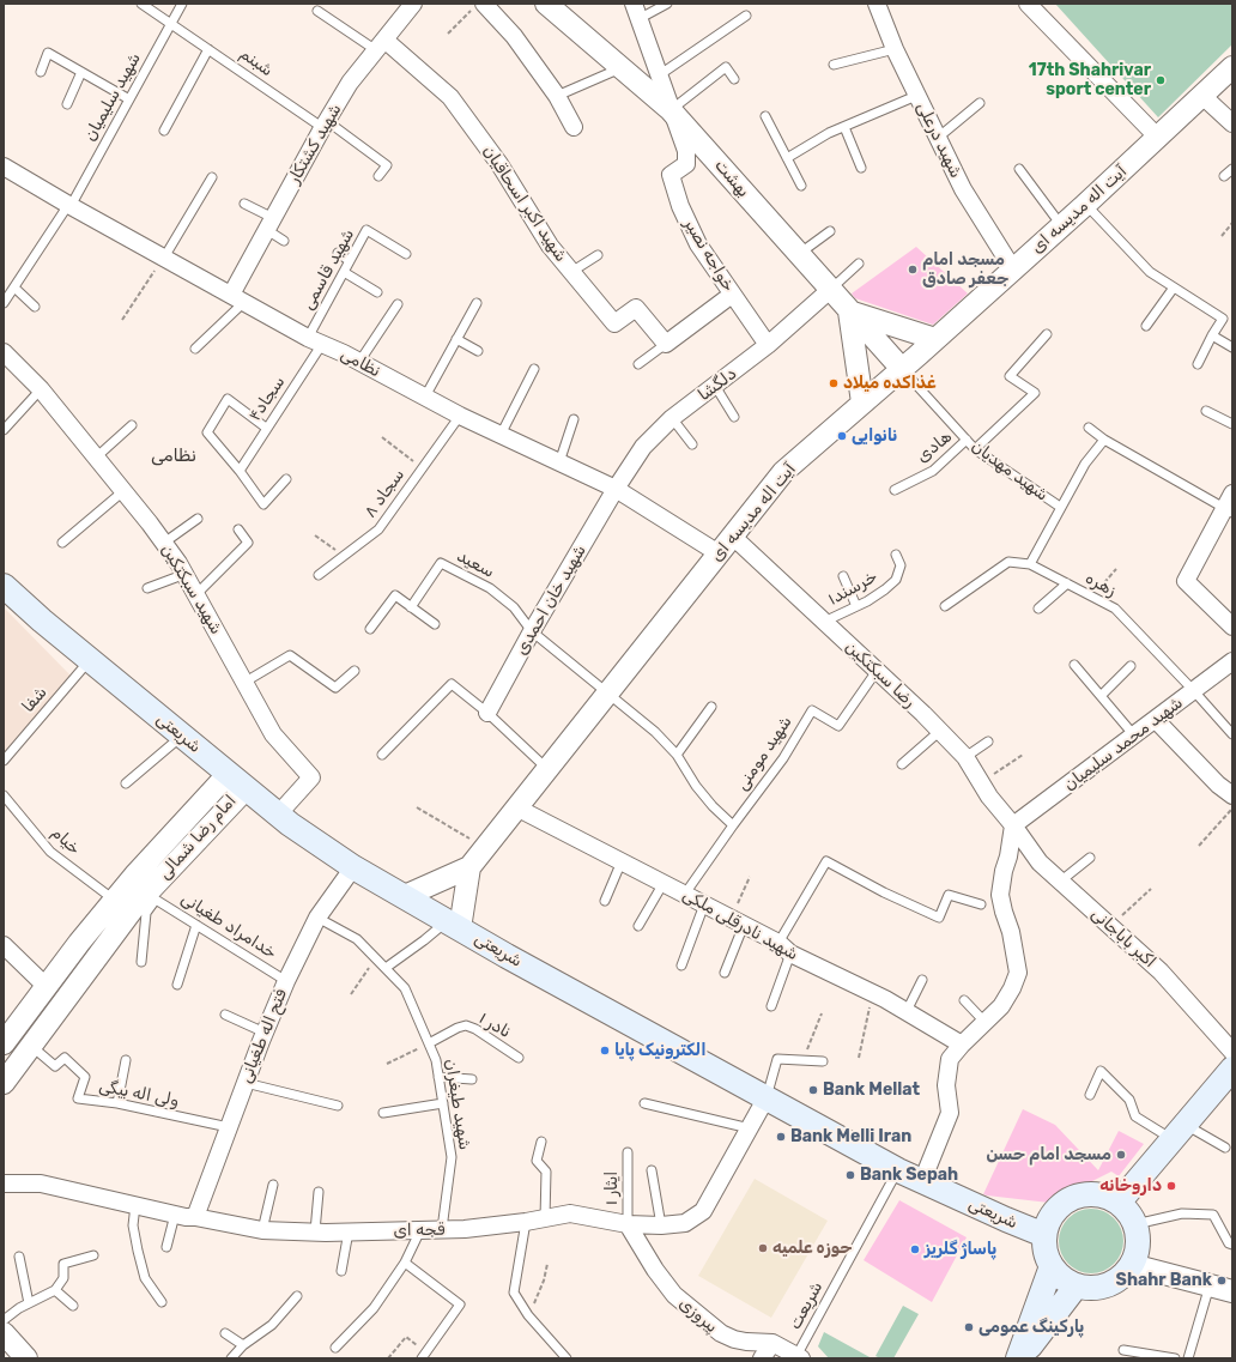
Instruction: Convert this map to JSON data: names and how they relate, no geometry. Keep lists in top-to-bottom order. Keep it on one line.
{"streets":{"main road":["شریعتی"],"street":["شهید درعلی","شهید کشتکار","بهشت","شهید اکبر اسحاقیان","آیت اله مدیسه ای","خواجه نصیر","نظامی","دلگشا","شهید سبکتکین","شهید خان احمدی","رضا سبکتکین","شهید محمد سلیمیان","امام رضا شمالی","شهید نادرقلی ملکی","اکبر باباجانی","فتح اله طغیانی","قجه ای","پیروزی"],"lane":["شبنم","شهید سلیمیان","شهید قاسمی","سجاد۴","هادی","شهید مهدیان","سجاد ۸","سعید","زهره","خرسند۱","شفا","شهید مومنی","خیام","خدامراد طغیانی","نادر ۱","ولی اله بیگی","شهید طیغران","ایثار ۱","شریعت"]},"crossings":[["شبنم","شهید سلیمیان"],["شبنم","شهید کشتکار"],["شهید سلیمیان","نظامی"],["شهید درعلی","آیت اله مدیسه ای"],["شهید کشتکار","شهید اکبر اسحاقیان"],["شهید کشتکار","نظامی"],["بهشت","آیت اله مدیسه ای"],["بهشت","خواجه نصیر"],["بهشت","دلگشا"],["بهشت","شهید مهدیان"],["آیت اله مدیسه ای","نظامی"],["آیت اله مدیسه ای","شهید مهدیان"],["آیت اله مدیسه ای","رضا سبکتکین"],["آیت اله مدیسه ای","شهید نادرقلی ملکی"],["خواجه نصیر","دلگشا"],["شهید قاسمی","نظامی"],["شهید قاسمی","سجاد۴"],["نظامی","دلگشا"],["نظامی","سجاد۴"],["نظامی","سجاد ۸"],["نظامی","شهید خان احمدی"],["دلگشا","شهید خان احمدی"],["هادی","شهید مهدیان"],["سعید","شهید خان احمدی"],["زهره","شهید محمد سلیمیان"],["خرسند۱","رضا سبکتکین"],["شهید سبکتکین","شریعتی"],["رضا سبکتکین","شهید محمد سلیمیان"],["رضا سبکتکین","شهید مومنی"],["رضا سبکتکین","اکبر باباجانی"],["شفا","شریعتی"],["شریعتی","امام رضا شمالی"],["شریعتی","فتح اله طغیانی"],["شریعتی","قجه ای"],["شریعتی","شریعت"],["شهید محمد سلیمیان","اکبر باباجانی"],["شهید مومنی","شهید نادرقلی ملکی"],["امام رضا شمالی","خیام"],["امام رضا شمالی","خدامراد طغیانی"],["امام رضا شمالی","ولی اله بیگی"],["خدامراد طغیانی","فتح اله طغیانی"],["نادر ۱","شهید طیغران"],["فتح اله طغیانی","ولی اله بیگی"],["فتح اله طغیانی","شهید طیغران"],["فتح اله طغیانی","قجه ای"],["شهید طیغران","قجه ای"],["ایثار ۱","قجه ای"],["ایثار ۱","پیروزی"],["قجه ای","پیروزی"],["شریعت","پیروزی"]],"districts":["نظامی"],"places":["17th Shahrivar sport center","مسجد امام جعفر صادق","غذاکده میلاد","نانوایی","الکترونیک پایا","Bank Mellat","Bank Melli Iran","مسجد امام حسن","Bank Sepah","داروخانه","حوزه علمیه","پاساژ گلریز","Shahr Bank","پارکینگ عمومی"]}
